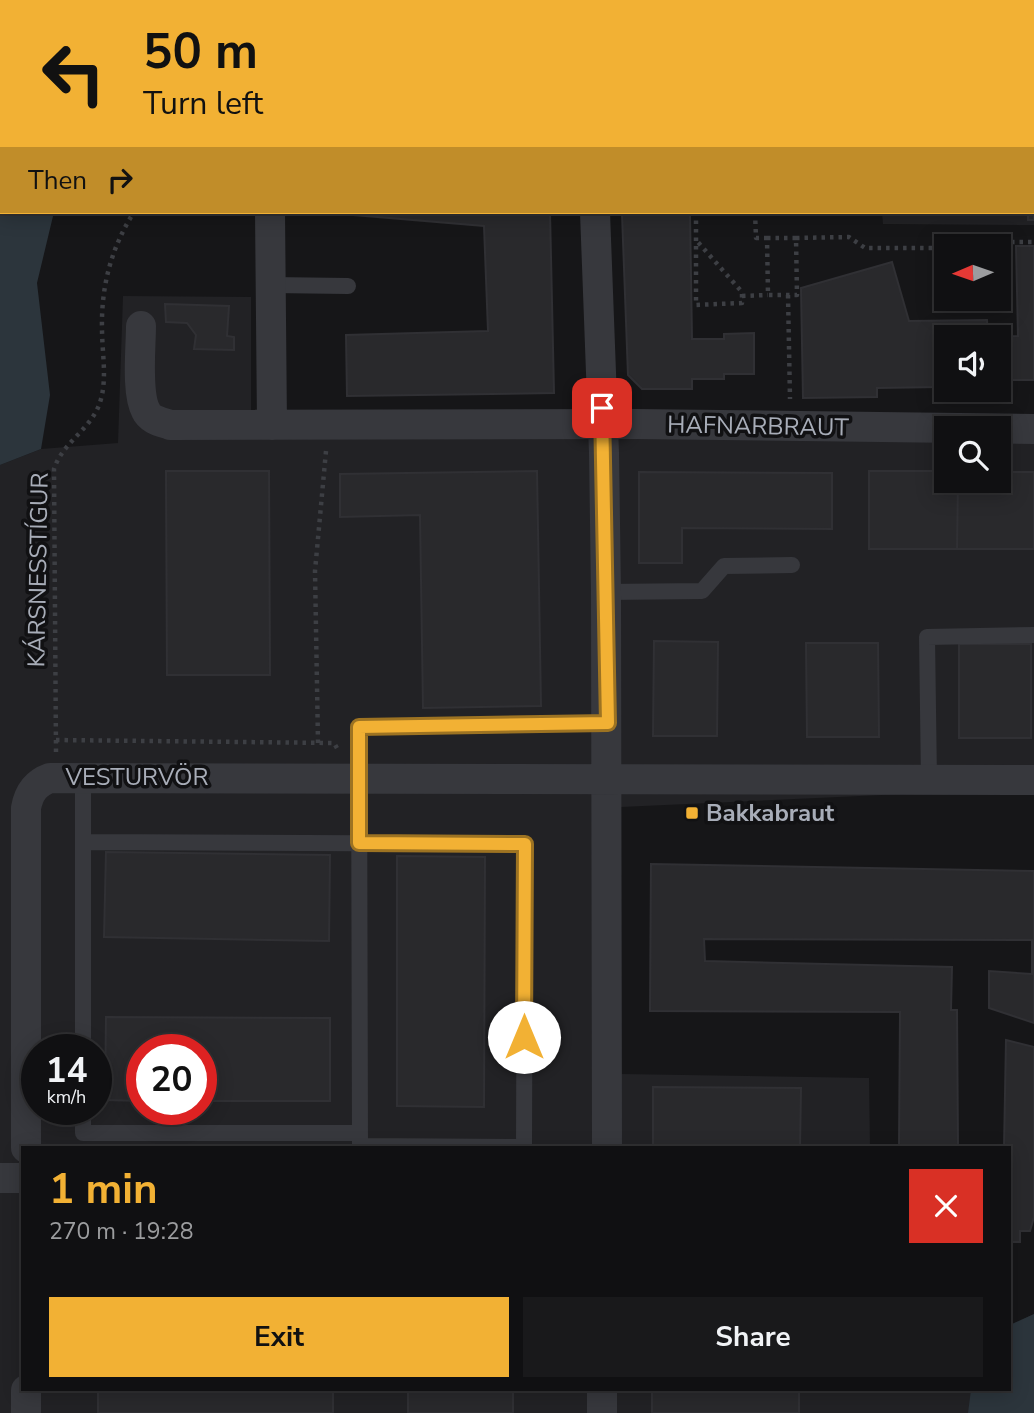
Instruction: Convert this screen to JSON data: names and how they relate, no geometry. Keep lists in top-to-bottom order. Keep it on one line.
{"streets":{"street":["HAFNARBRAUT","VESTURVÖR"],"path":["KÁRSNESSTÍGUR"]},"crossings":[["KÁRSNESSTÍGUR","VESTURVÖR"]],"places":{"transit":["Bakkabraut"]},"north":"left","page":{"turn":["50 m","Turn left"],"then":"Then","speed":"14 km/h","limit":"20","heading":["1 min","270 m · 19:28"],"buttons":["Exit","Share"]}}
